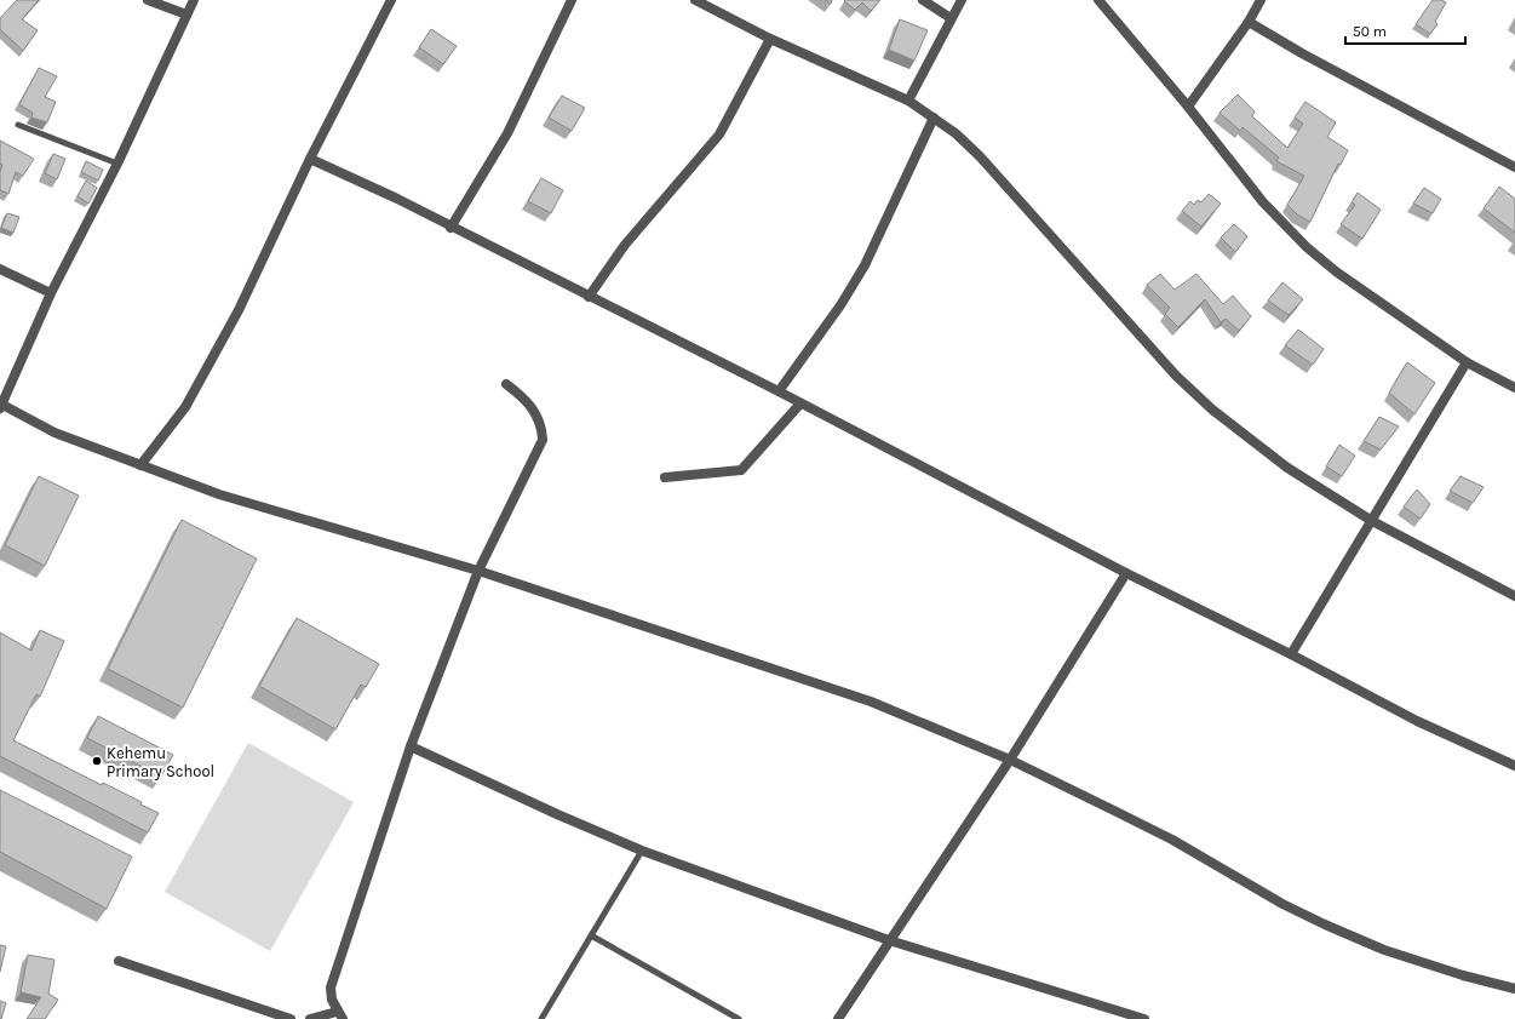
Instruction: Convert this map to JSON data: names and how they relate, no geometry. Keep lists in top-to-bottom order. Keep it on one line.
{"places":["Kehemu Primary School"],"scale_bar":"50 m"}
